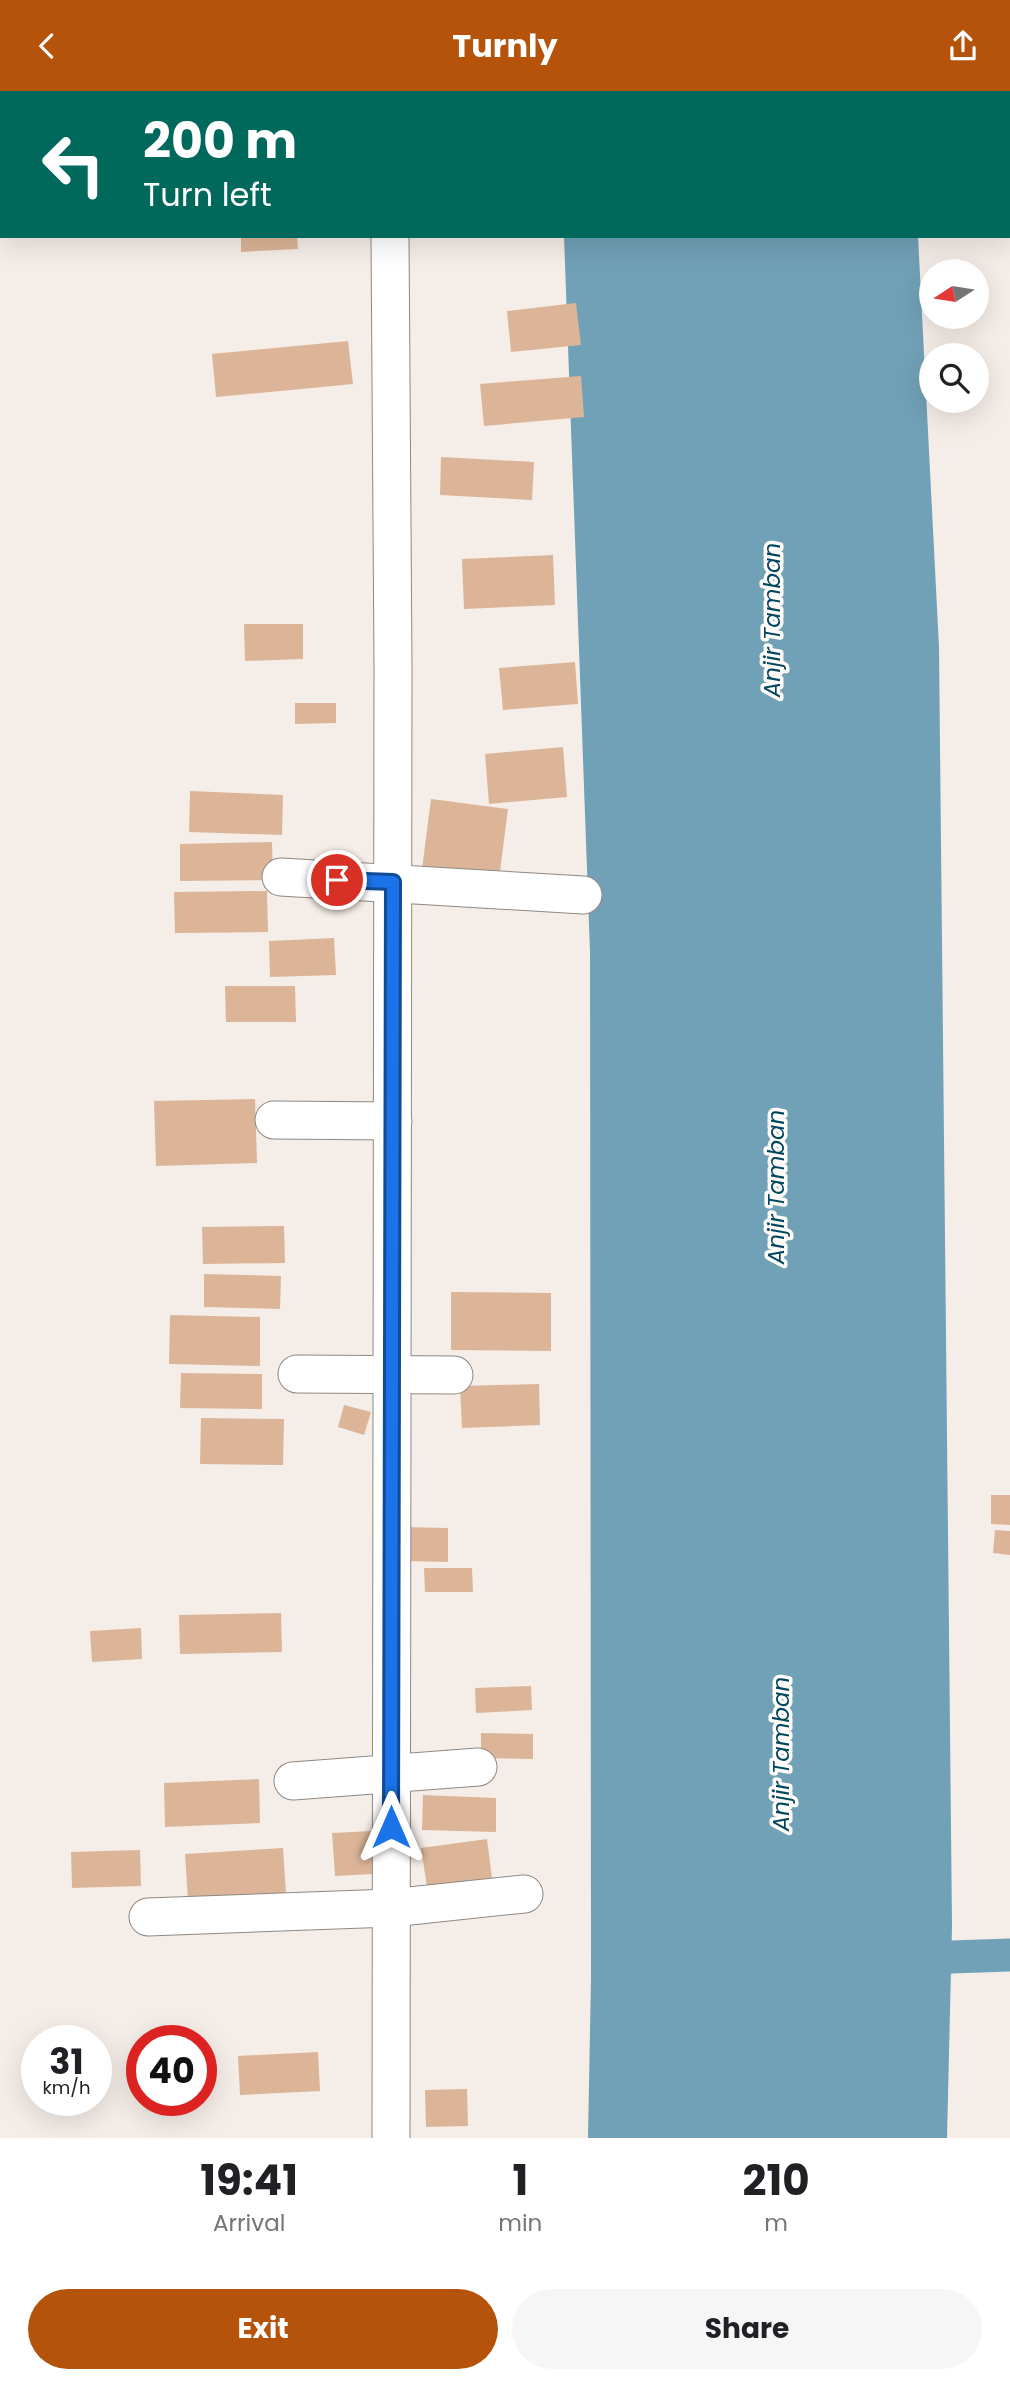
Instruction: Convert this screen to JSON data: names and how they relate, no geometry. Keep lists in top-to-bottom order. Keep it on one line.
{"water":["Anjir Tamban"],"north":"left","page":{"header":"Turnly","turn":["200 m","Turn left"],"speed":"31 km/h","limit":"40","eta":["19:41","Arrival","1","min","210","m"],"buttons":["Exit","Share"]}}
